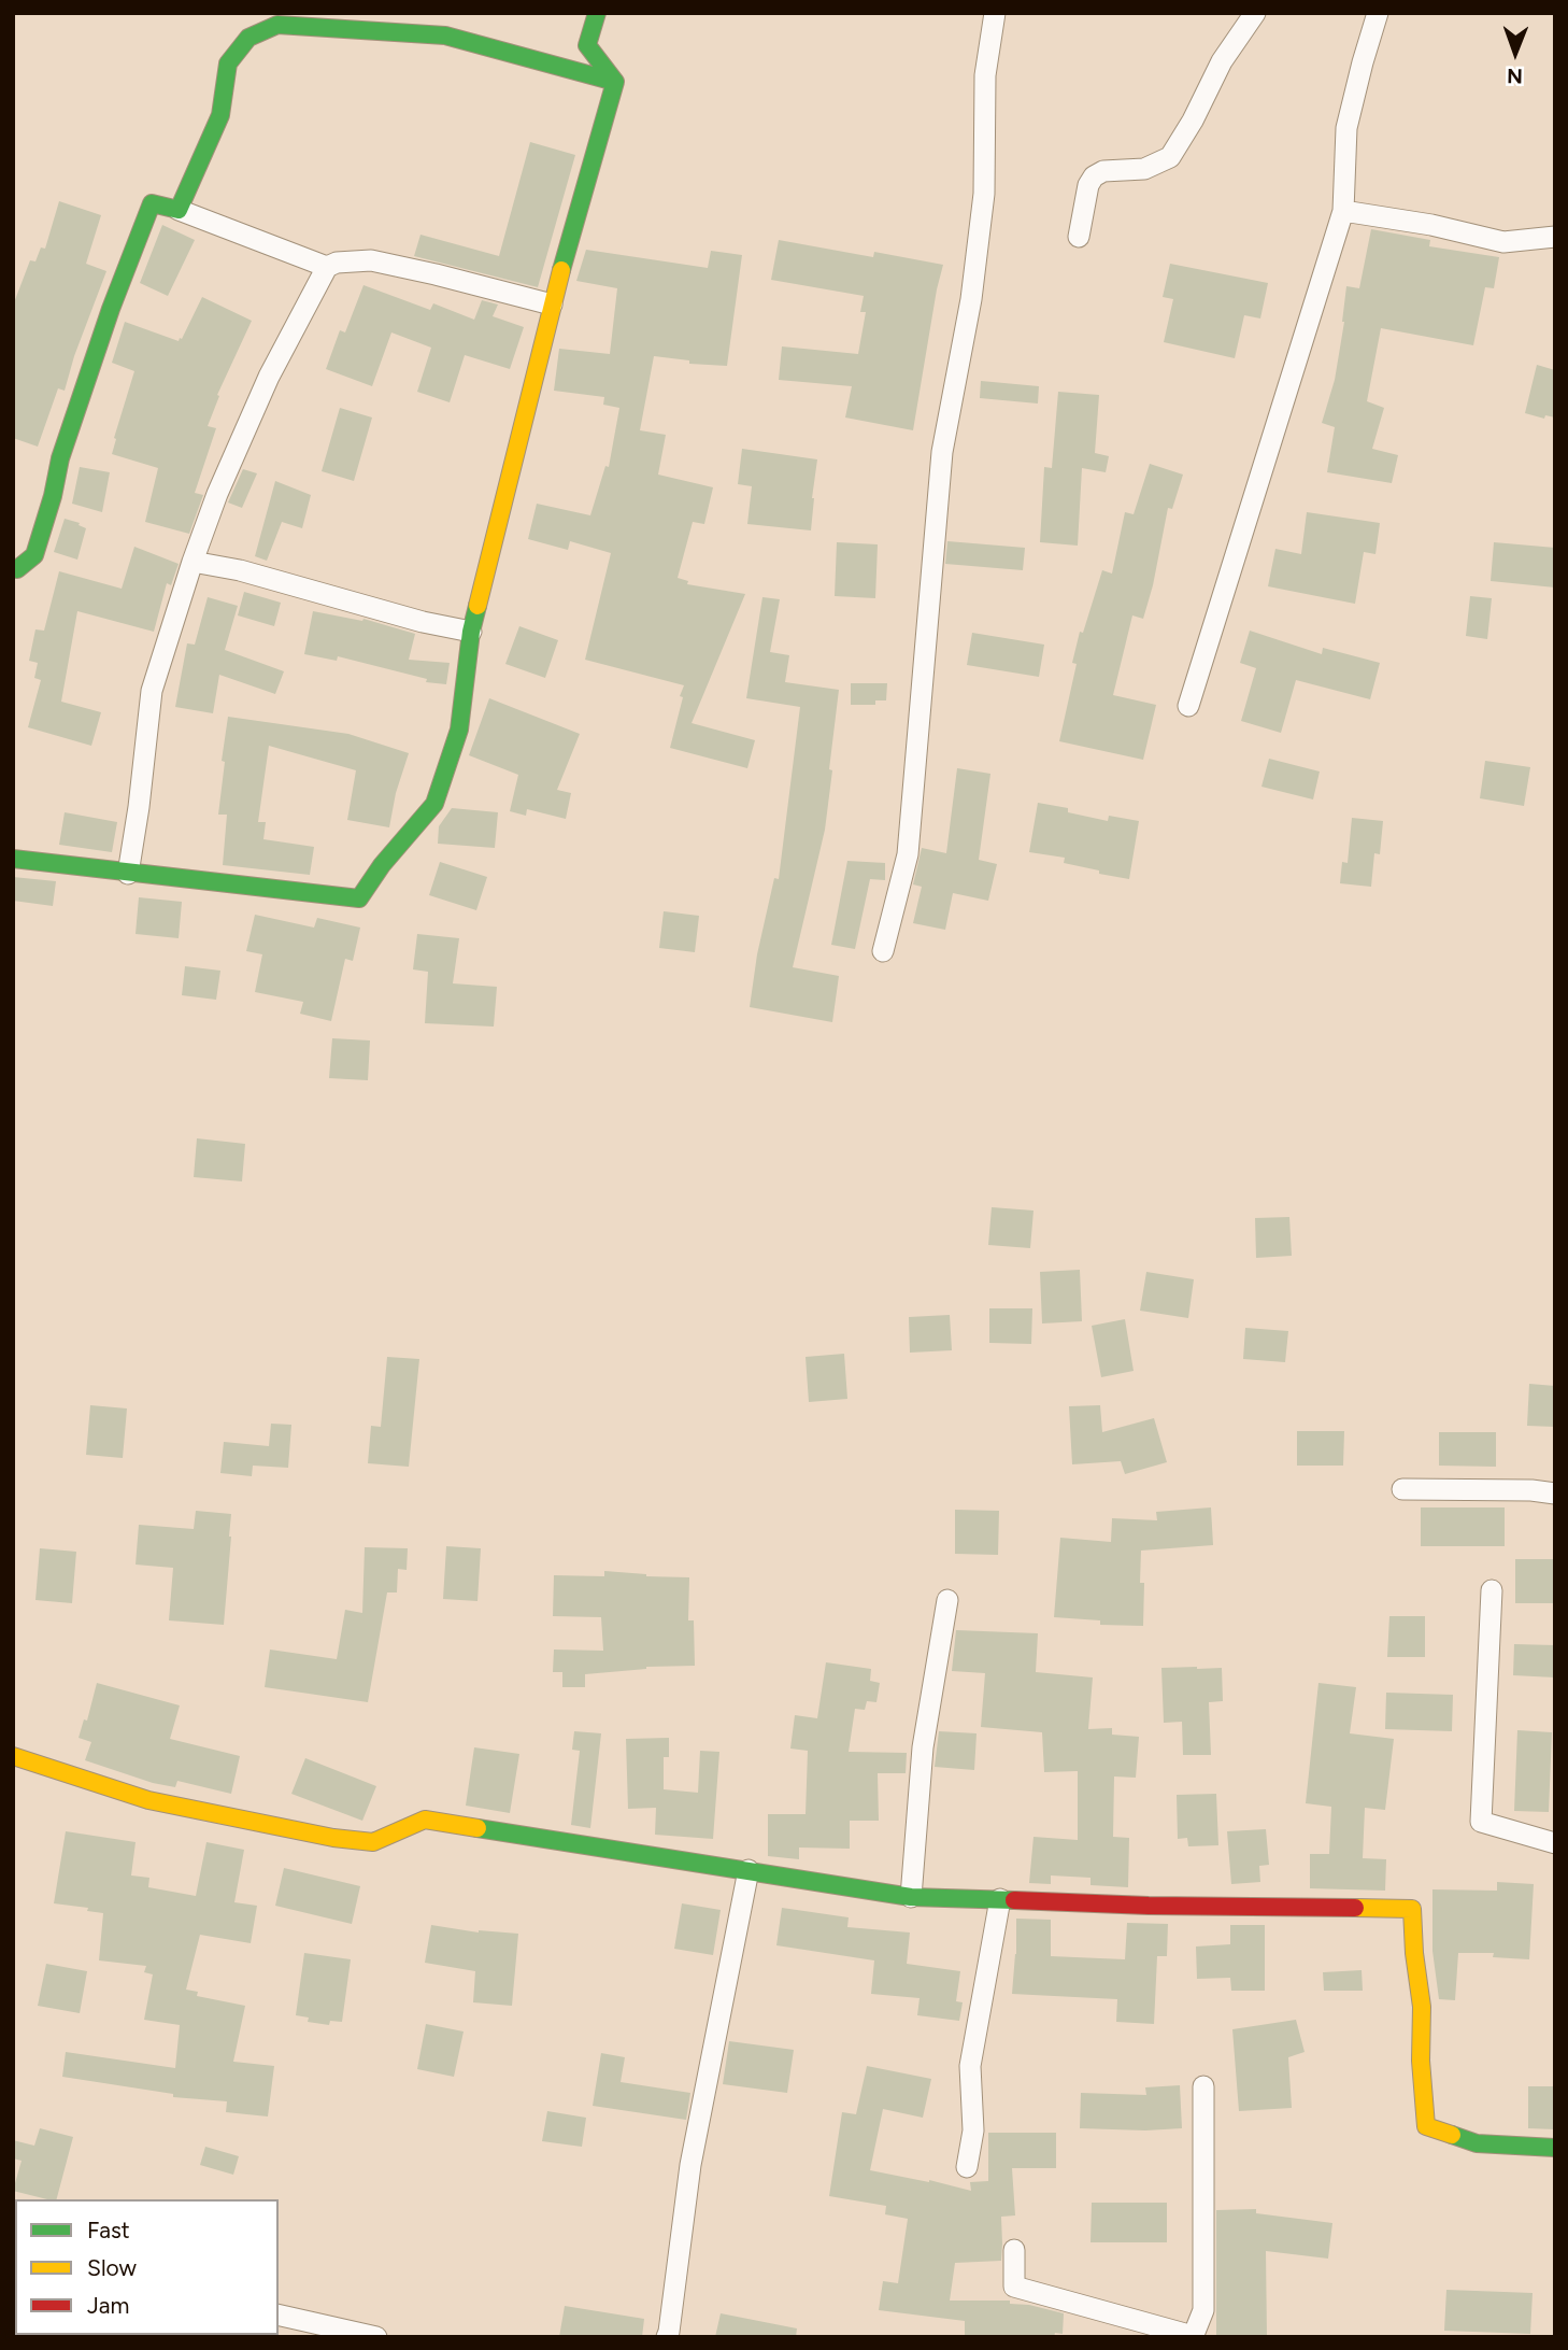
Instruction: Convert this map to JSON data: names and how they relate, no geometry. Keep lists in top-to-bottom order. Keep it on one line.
{"legend":["Fast","Slow","Jam"],"north":"bottom"}
